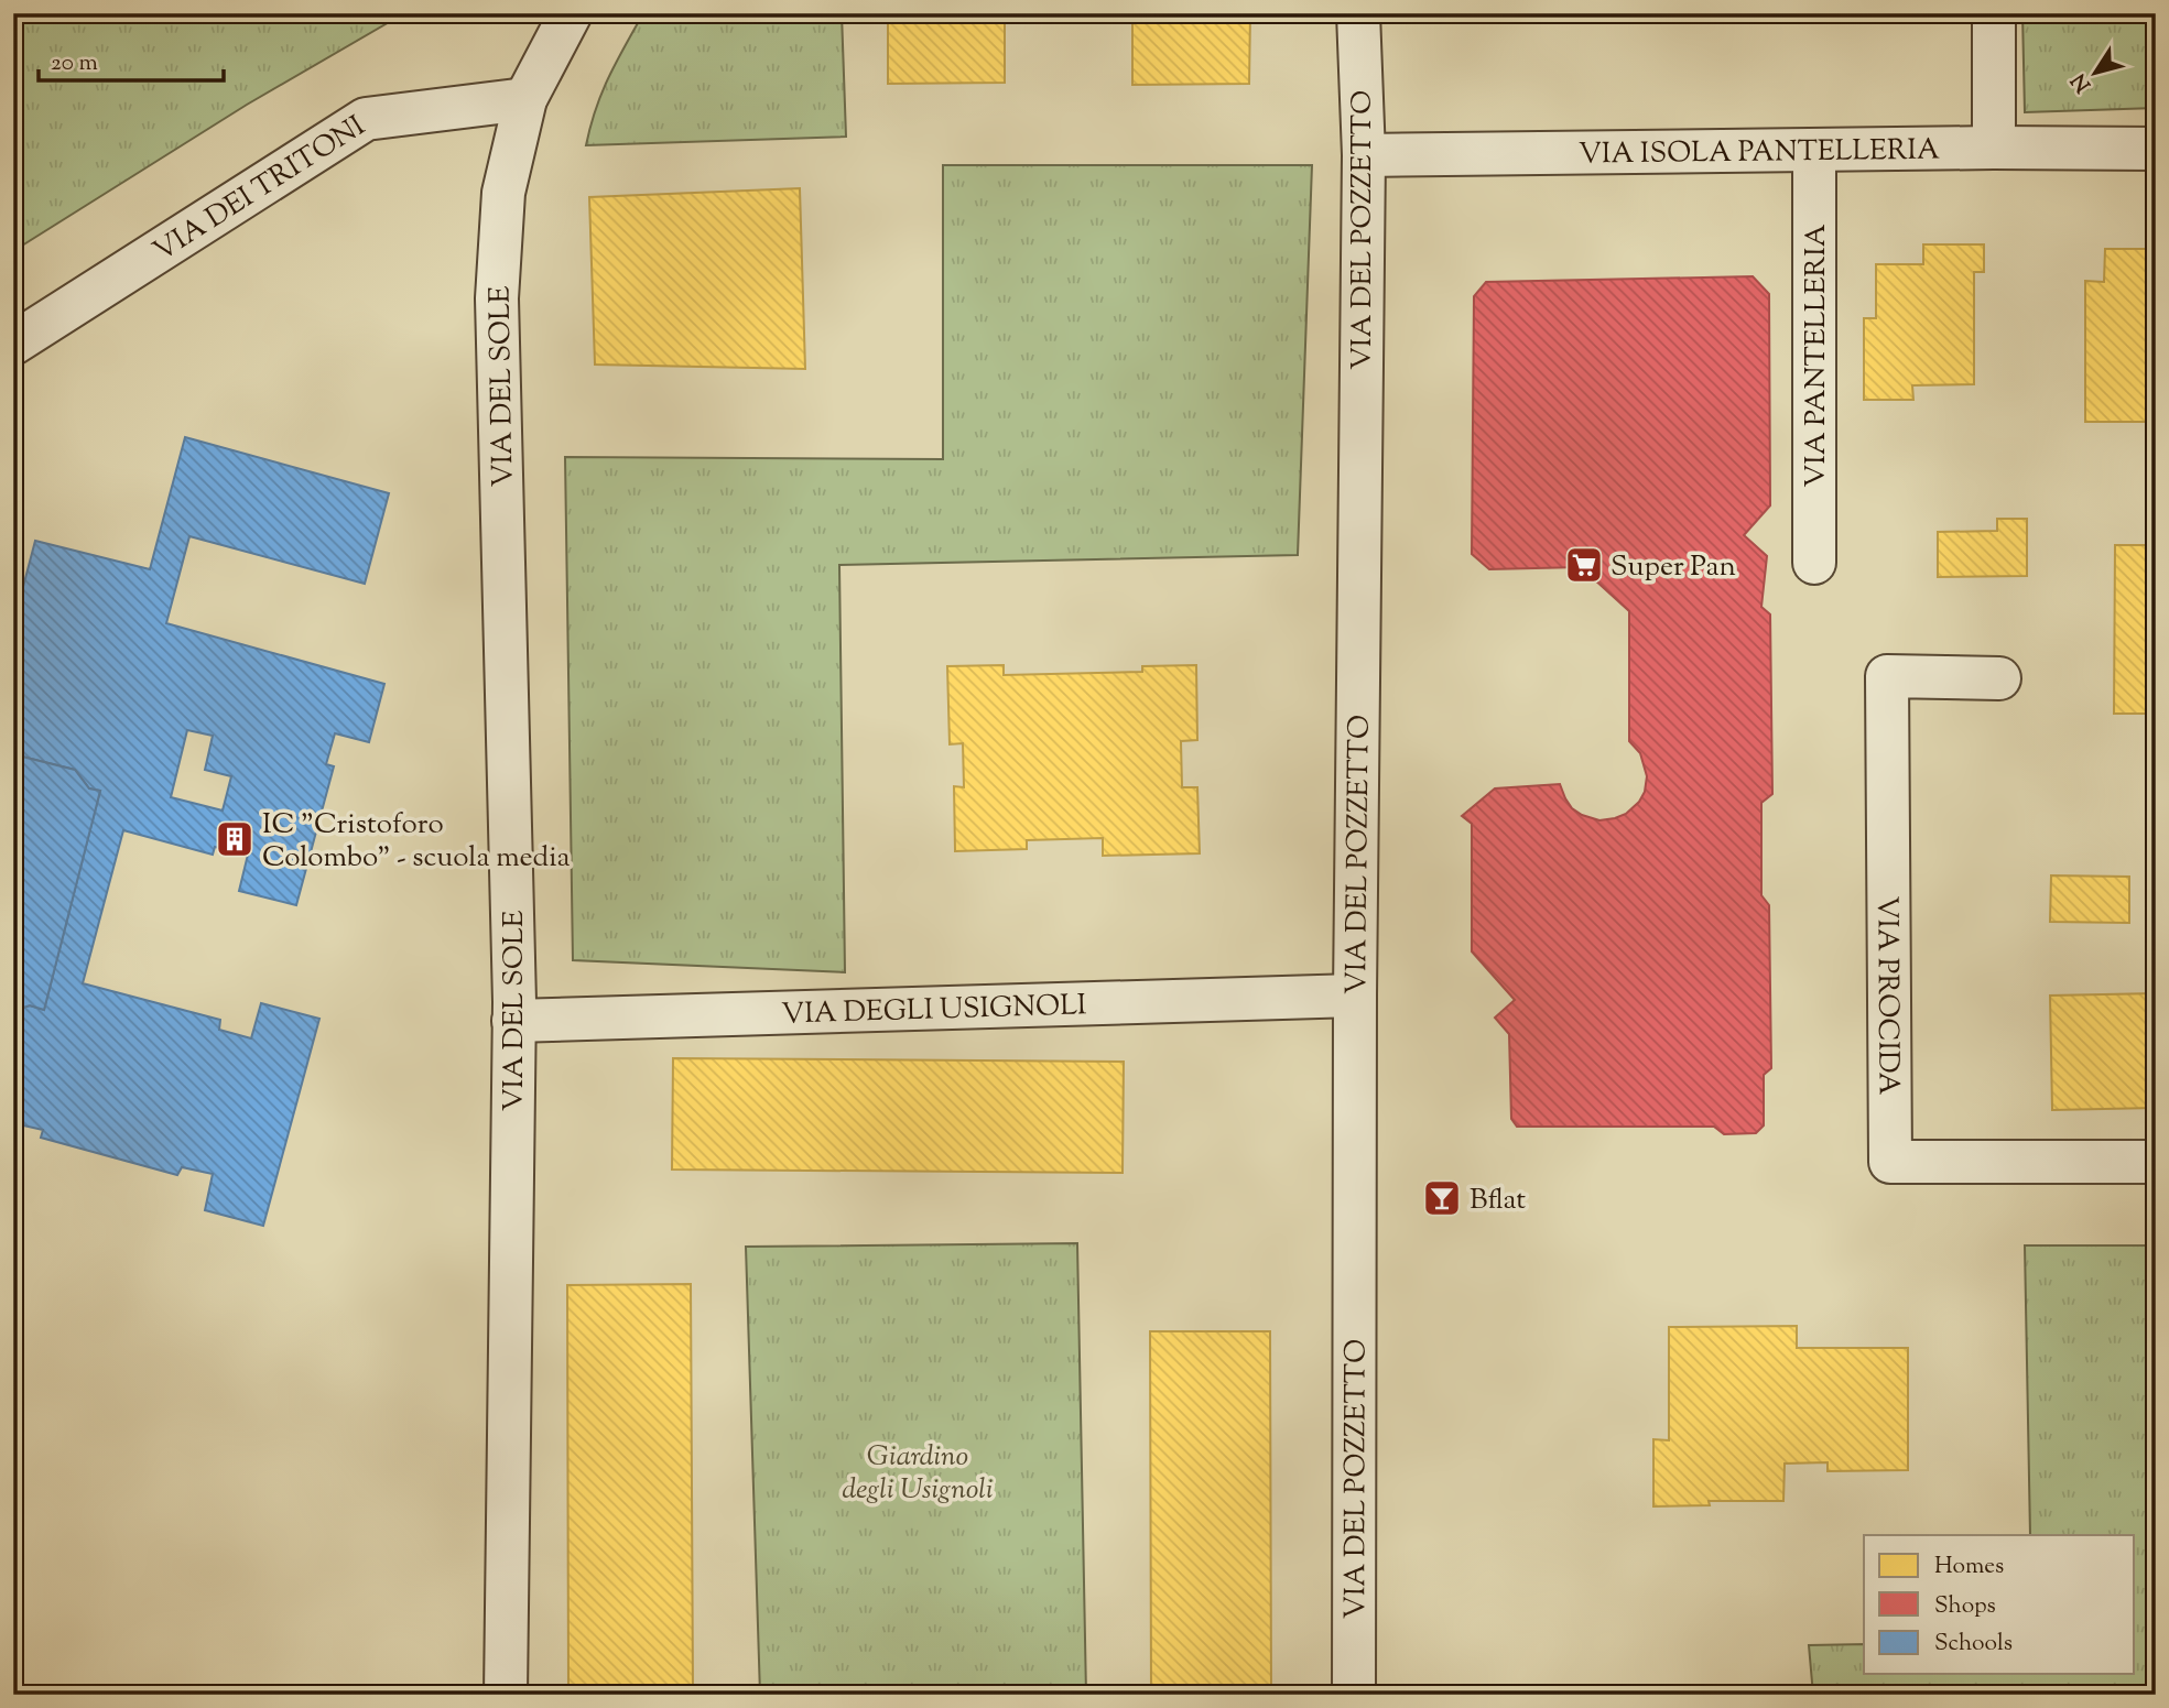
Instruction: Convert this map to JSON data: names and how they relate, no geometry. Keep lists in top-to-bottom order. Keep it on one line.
{"streets":{"street":["VIA ISOLA PANTELLERIA","VIA DEI TRITONI","VIA DEL POZZETTO","VIA PANTELLERIA","VIA DEL SOLE","VIA PROCIDA","VIA DEGLI USIGNOLI"]},"crossings":[["VIA ISOLA PANTELLERIA","VIA DEL POZZETTO"],["VIA ISOLA PANTELLERIA","VIA PANTELLERIA"],["VIA DEI TRITONI","VIA DEL SOLE"],["VIA DEL POZZETTO","VIA DEGLI USIGNOLI"],["VIA DEL SOLE","VIA DEGLI USIGNOLI"]],"parks":["Giardino degli Usignoli"],"places":{"supermarket":["Super Pan"],"building":["IC \"Cristoforo Colombo\" - scuola media"],"bar":["Bflat"]},"legend":["Homes","Shops","Schools"],"scale_bar":"20 m","north":"bottom left"}
